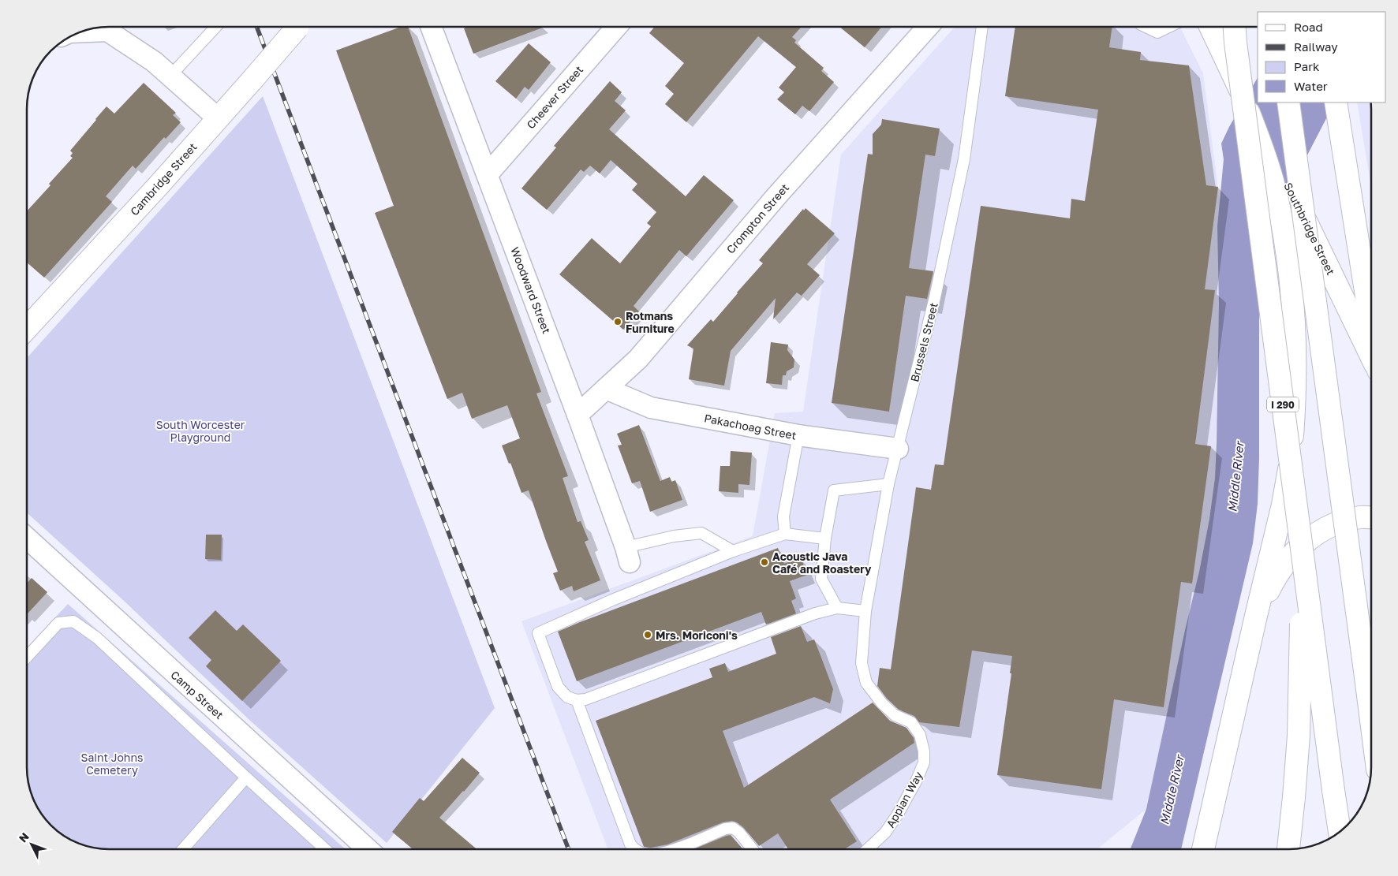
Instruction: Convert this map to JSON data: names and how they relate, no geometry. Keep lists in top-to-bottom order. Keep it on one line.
{"streets":{"main road":["Cambridge Street","Southbridge Street","I 290"],"street":["Cheever Street","Crompton Street","Woodward Street","Pakachoag Street","Camp Street"],"lane":["Brussels Street","Appian Way"]},"crossings":[["Cheever Street","Woodward Street"],["Crompton Street","Woodward Street"],["Crompton Street","Pakachoag Street"],["Brussels Street","Pakachoag Street"],["Brussels Street","Appian Way"]],"water":["Middle River"],"parks":["South Worcester Playground","Saint Johns Cemetery"],"places":["Rotmans Furniture","Acoustic Java Café and Roastery","Mrs. Moriconi's"],"legend":["Road","Railway","Park","Water"],"north":"top left"}
